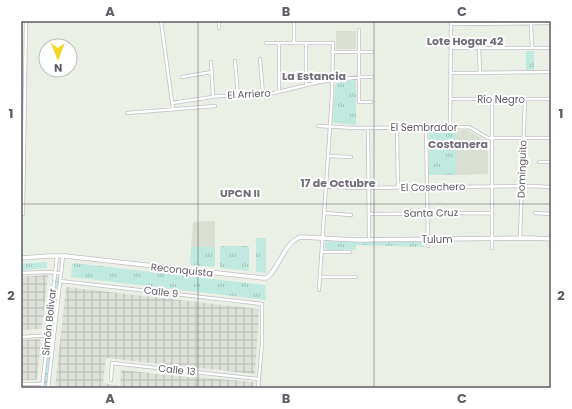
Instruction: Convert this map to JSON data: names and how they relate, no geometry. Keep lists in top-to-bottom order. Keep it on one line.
{"streets":{"street":["El Arriero","Río Negro","El Sembrador","Dominguito","El Cosechero","Santa Cruz","Tulum","Reconquista","Calle 9","Simón Bolivar","Calle 13"]},"crossings":[["Río Negro","Dominguito"],["El Sembrador","Dominguito"],["Dominguito","El Cosechero"],["Dominguito","Tulum"],["Tulum","Reconquista"],["Reconquista","Simón Bolivar"],["Calle 9","Simón Bolivar"],["Calle 9","Calle 13"]],"districts":["Lote Hogar 42","La Estancia","Costanera","17 de Octubre","UPCN II"],"north":"bottom","grid":{"columns":["A","B","C"],"rows":["1","2"]}}
